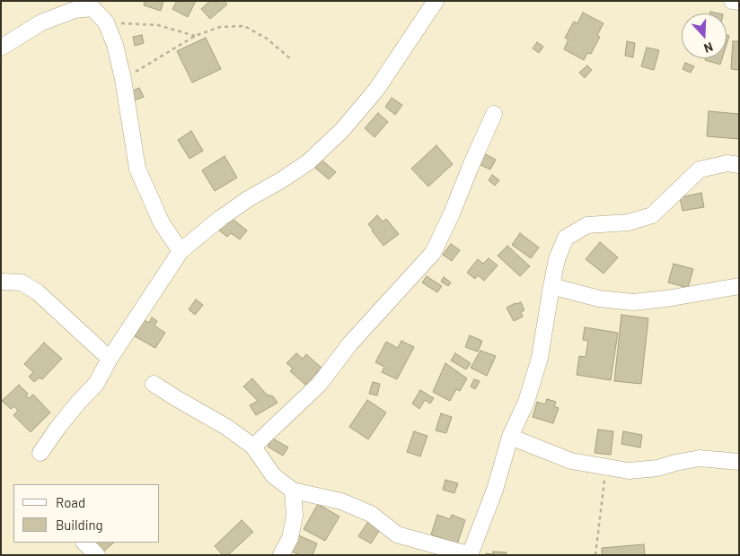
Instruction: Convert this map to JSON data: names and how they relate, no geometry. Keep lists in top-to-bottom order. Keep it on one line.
{"legend":["Road","Building"],"north":"bottom"}
